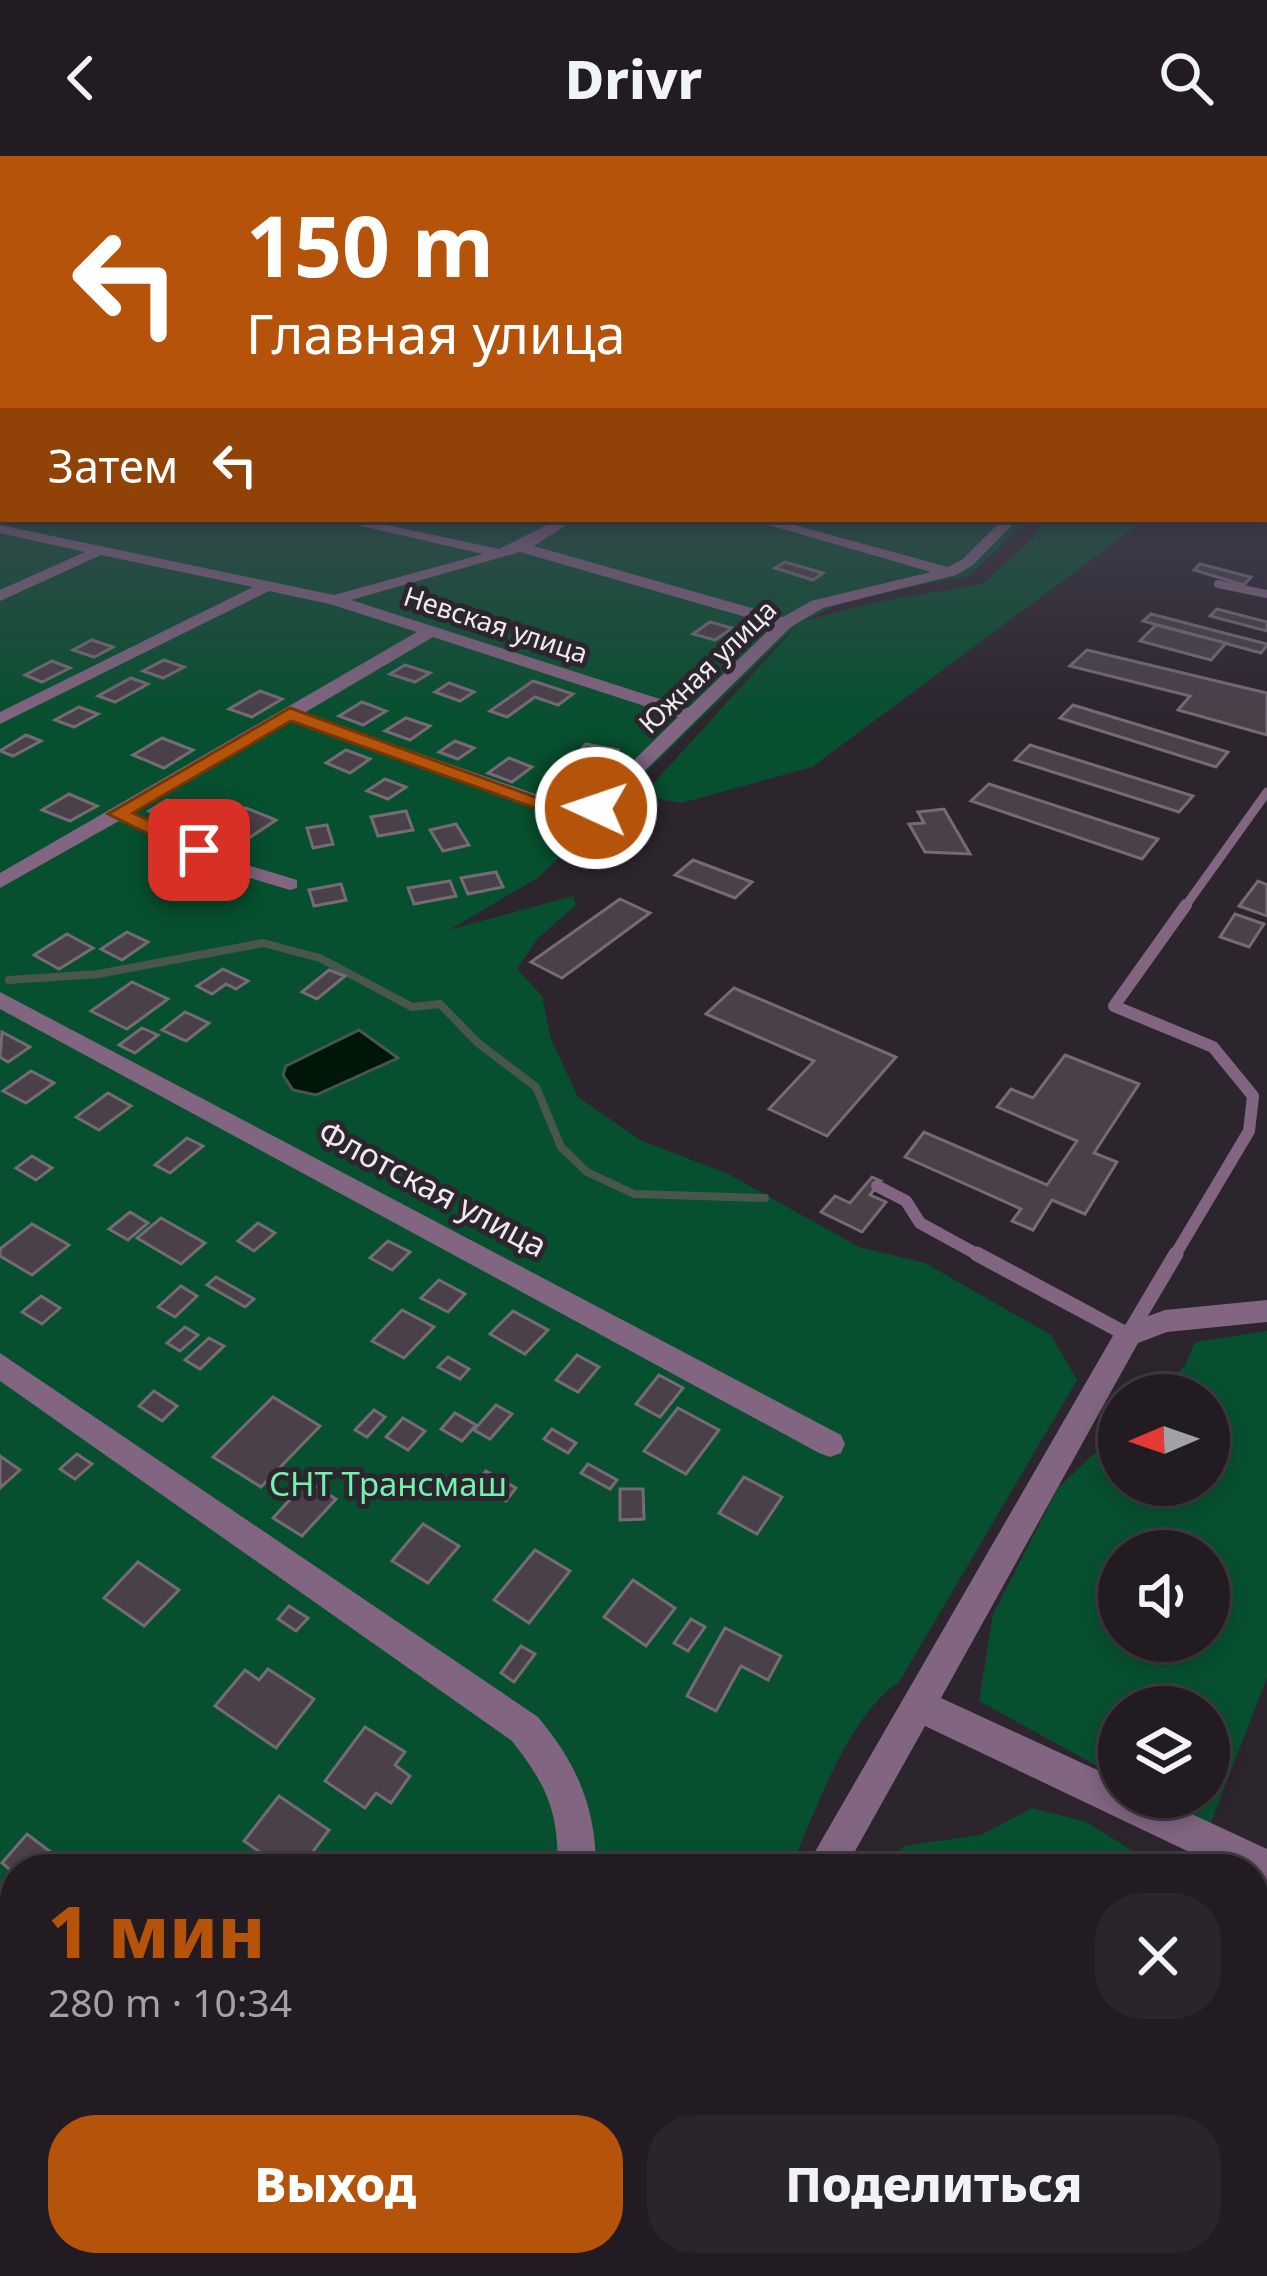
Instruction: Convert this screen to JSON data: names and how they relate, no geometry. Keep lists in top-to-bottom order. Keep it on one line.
{"streets":{"street":["Невская улица","Южная улица","Флотская улица"]},"crossings":[["Невская улица","Южная улица"]],"parks":["СНТ Трансмаш"],"north":"left","page":{"header":"Drivr","turn":["150 m","Главная улица"],"then":"Затем","heading":["1 мин","280 m · 10:34"],"buttons":["Выход","Поделиться"]}}
